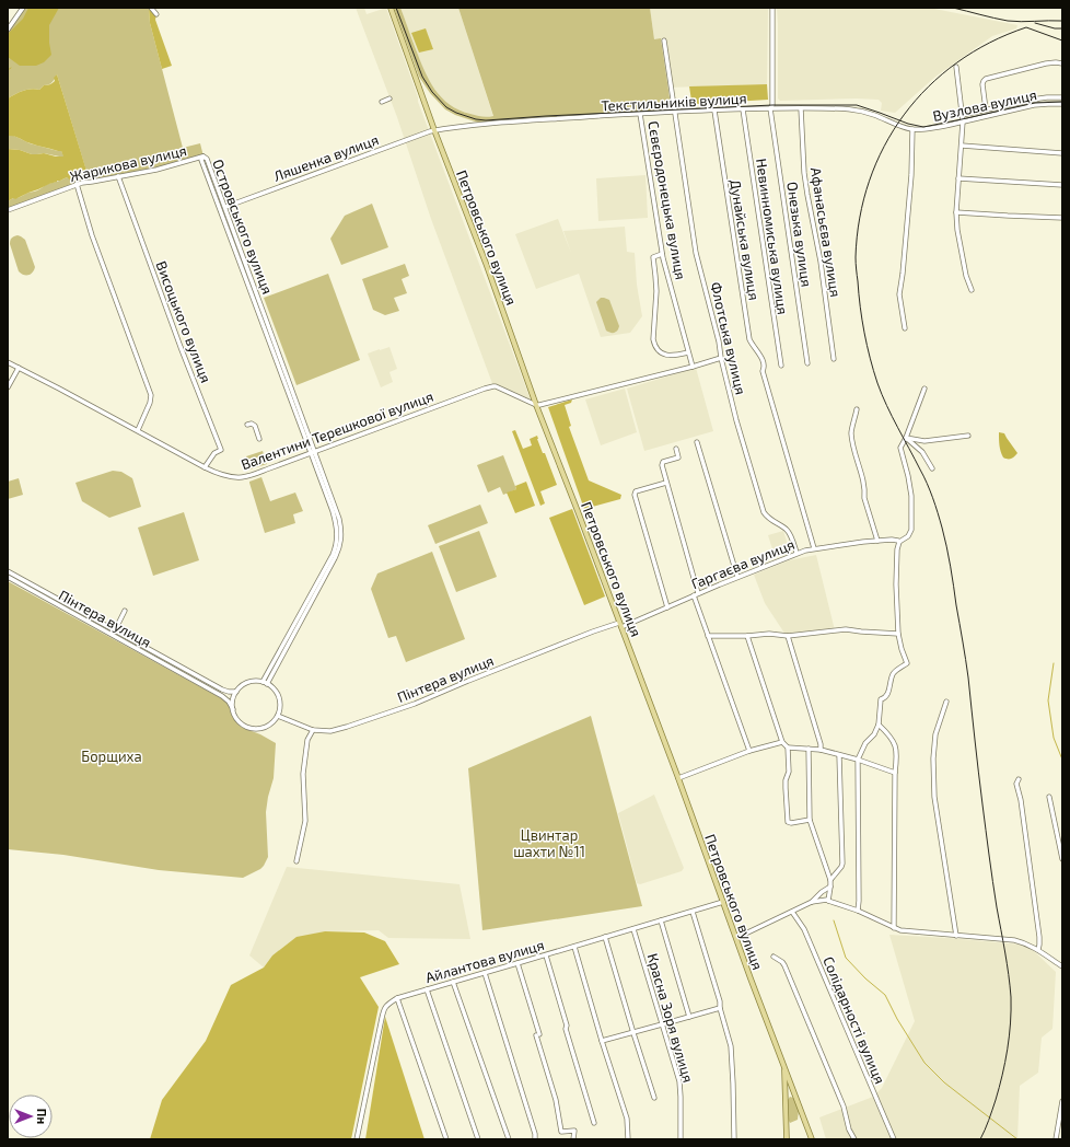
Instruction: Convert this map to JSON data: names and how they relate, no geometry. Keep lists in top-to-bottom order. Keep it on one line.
{"streets":{"main road":["Петровського вулиця"],"street":["Текстильників вулиця","Вузлова вулиця","Ляшенка вулиця","Жарикова вулиця","Сєвєродонецька вулиця","Островського вулиця","Афанасьєва вулиця","Онезька вулиця","Невинномиська вулиця","Дунайська вулиця","Висоцького вулиця","Флотська вулиця","Валентини Терешкової вулиця","Гаргаєва вулиця","Пінтера вулиця","Айлантова вулиця","Красна Зоря вулиця","Солідарності вулиця"]},"crossings":[["Текстильників вулиця","Вузлова вулиця"],["Текстильників вулиця","Ляшенка вулиця"],["Текстильників вулиця","Сєвєродонецька вулиця"],["Текстильників вулиця","Афанасьєва вулиця"],["Текстильників вулиця","Онезька вулиця"],["Текстильників вулиця","Невинномиська вулиця"],["Текстильників вулиця","Петровського вулиця"],["Текстильників вулиця","Дунайська вулиця"],["Текстильників вулиця","Флотська вулиця"],["Ляшенка вулиця","Островського вулиця"],["Ляшенка вулиця","Петровського вулиця"],["Жарикова вулиця","Островського вулиця"],["Жарикова вулиця","Висоцького вулиця"],["Островського вулиця","Валентини Терешкової вулиця"],["Островського вулиця","Пінтера вулиця"],["Петровського вулиця","Валентини Терешкової вулиця"],["Петровського вулиця","Гаргаєва вулиця"],["Петровського вулиця","Пінтера вулиця"],["Петровського вулиця","Айлантова вулиця"],["Дунайська вулиця","Гаргаєва вулиця"],["Висоцького вулиця","Валентини Терешкової вулиця"],["Флотська вулиця","Гаргаєва вулиця"],["Гаргаєва вулиця","Пінтера вулиця"],["Айлантова вулиця","Красна Зоря вулиця"]],"parks":["Борщиха","Цвинтар шахти №11"],"north":"right"}
